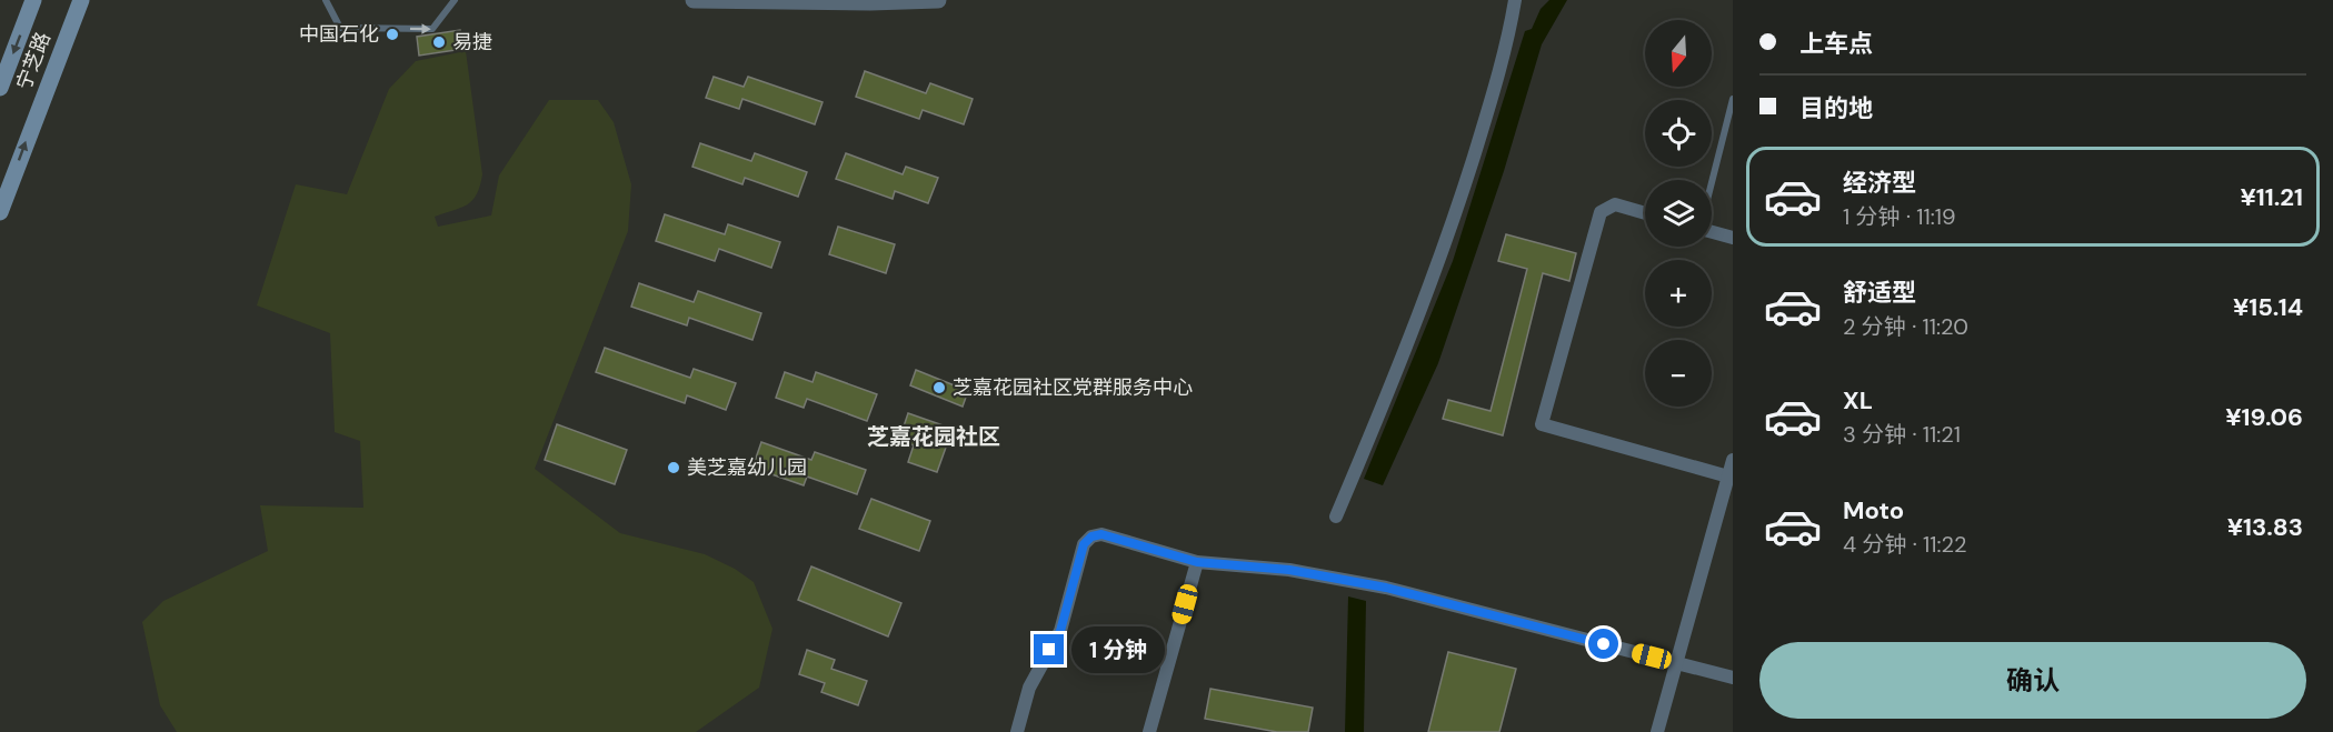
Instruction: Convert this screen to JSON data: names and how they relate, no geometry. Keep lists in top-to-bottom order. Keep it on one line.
{"streets":{"main road":["宁芝路"]},"districts":["芝嘉花园社区"],"places":["中国石化","易捷","芝嘉花园社区党群服务中心","美芝嘉幼儿园"],"north":"bottom","page":{"banner":["上车点","目的地"],"map_buttons":["+","−"],"list":[{"name":"经济型","note":"1 分钟 · 11:19","value":"¥11.21"},{"name":"舒适型","note":"2 分钟 · 11:20","value":"¥15.14"},{"name":"XL","note":"3 分钟 · 11:21","value":"¥19.06"},{"name":"Moto","note":"4 分钟 · 11:22","value":"¥13.83"}],"bubble":"1 分钟","buttons":"确认"}}
